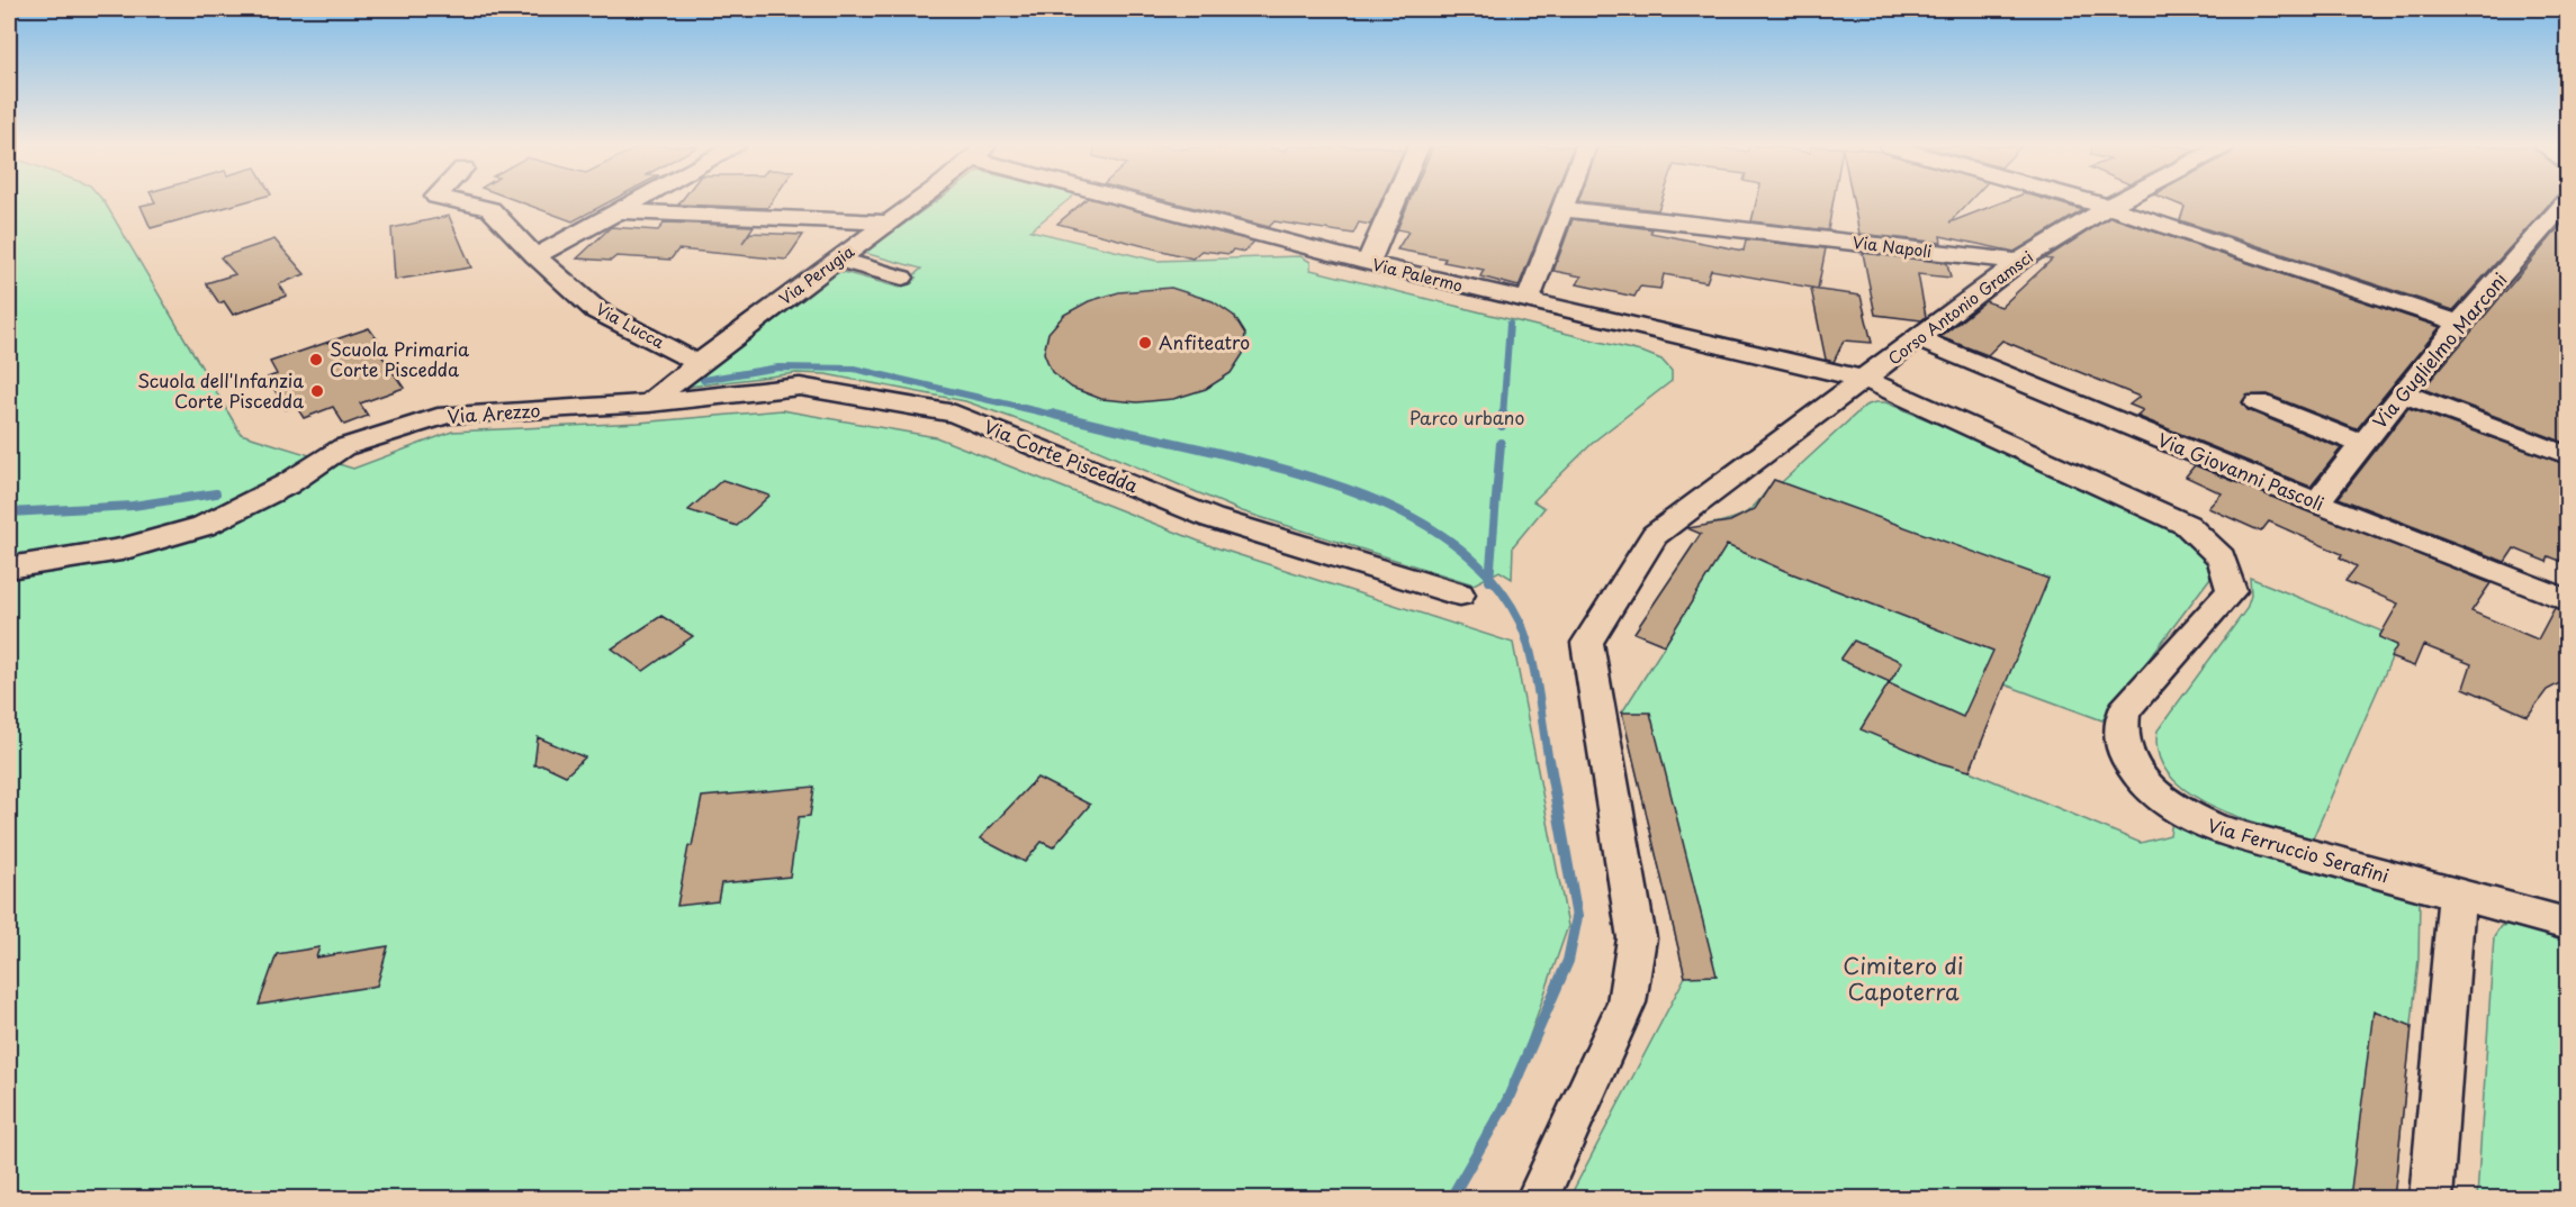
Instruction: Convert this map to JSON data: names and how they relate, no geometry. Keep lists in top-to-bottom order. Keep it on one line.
{"streets":{"street":["Via Napoli","Via Perugia","Via Palermo","Corso Antonio Gramsci","Via Lucca","Via Guglielmo Marconi","Via Arezzo","Via Corte Piscedda","Via Giovanni Pascoli","Via Ferruccio Serafini"]},"crossings":[["Via Napoli","Corso Antonio Gramsci"],["Via Perugia","Via Lucca"],["Via Perugia","Via Arezzo"],["Via Perugia","Via Corte Piscedda"],["Via Palermo","Corso Antonio Gramsci"],["Via Palermo","Via Ferruccio Serafini"],["Corso Antonio Gramsci","Via Giovanni Pascoli"],["Corso Antonio Gramsci","Via Ferruccio Serafini"],["Via Guglielmo Marconi","Via Giovanni Pascoli"],["Via Arezzo","Via Corte Piscedda"]],"parks":["Parco urbano","Cimitero di Capoterra"],"places":["Anfiteatro","Scuola Primaria Corte Piscedda","Scuola dell'Infanzia Corte Piscedda"]}
